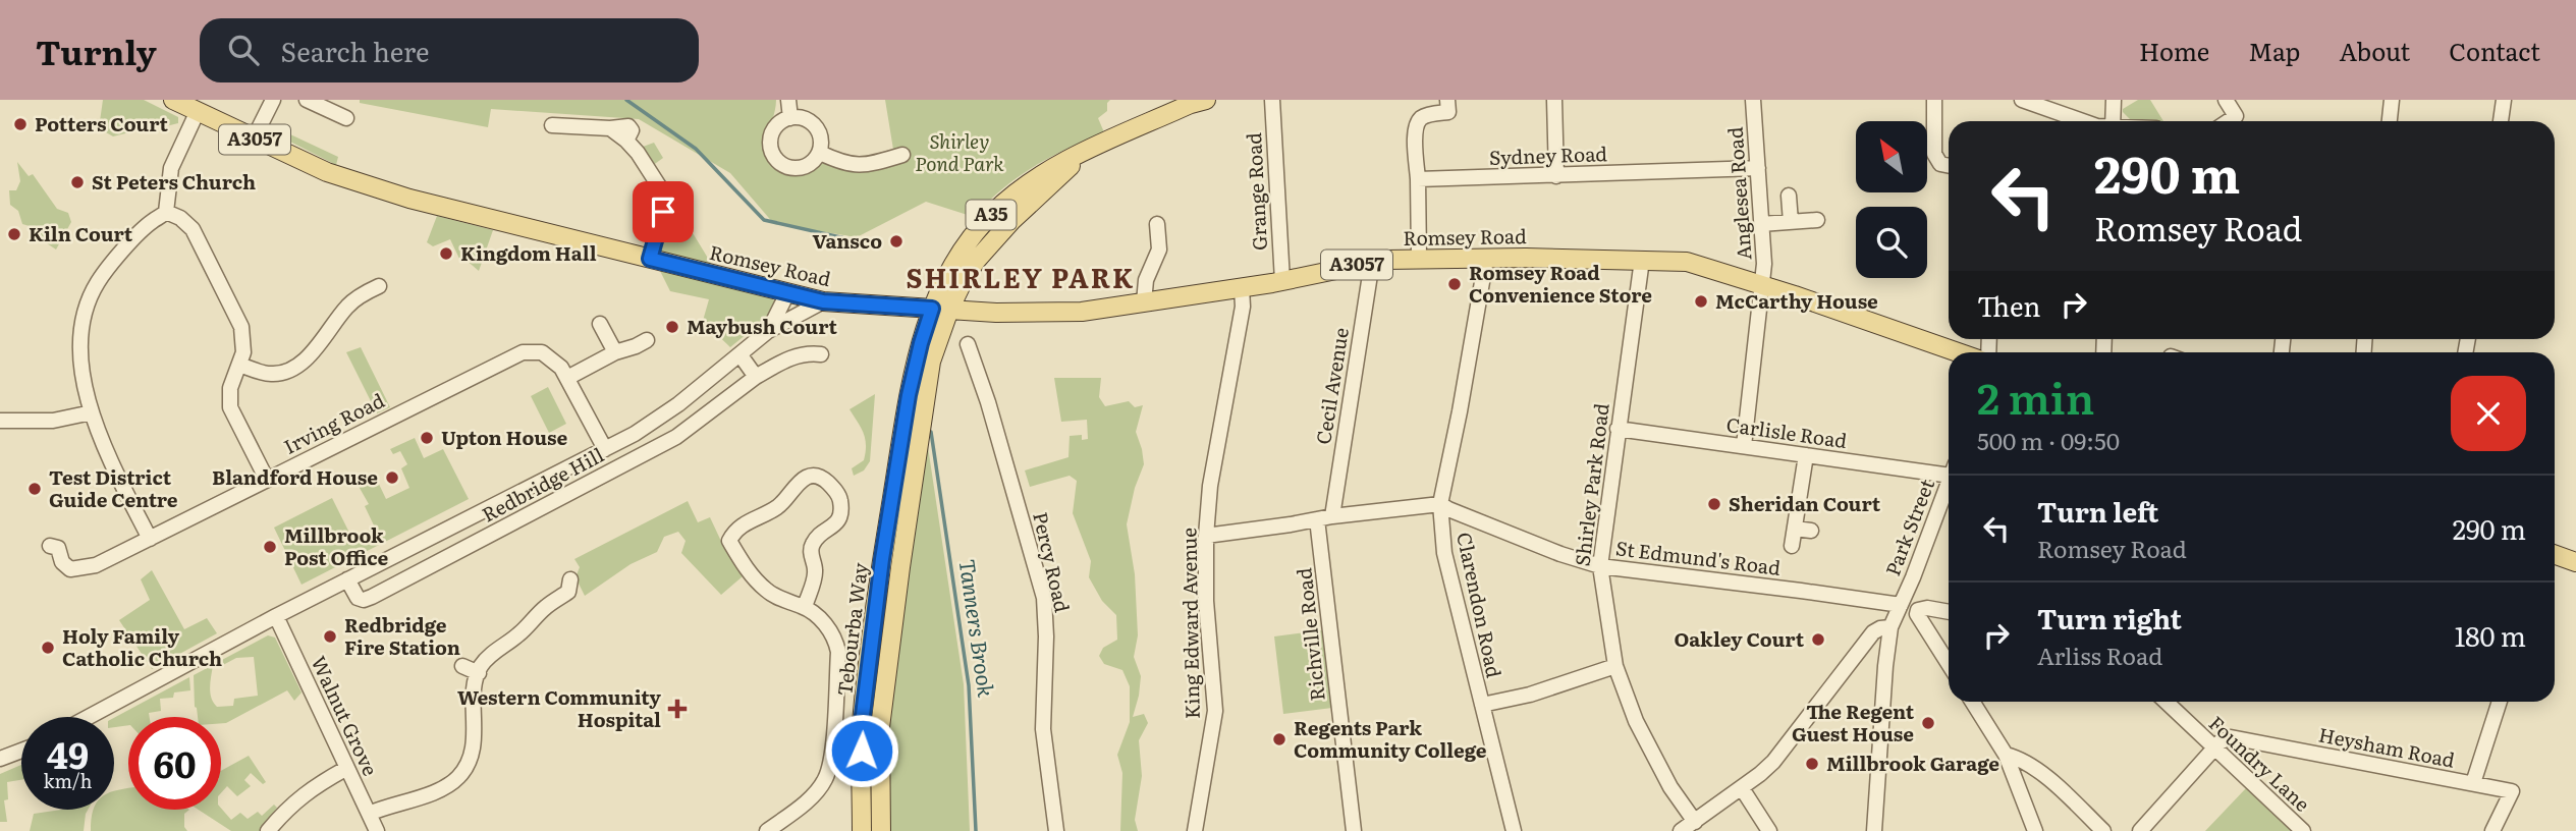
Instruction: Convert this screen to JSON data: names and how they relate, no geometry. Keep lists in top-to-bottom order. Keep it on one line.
{"streets":{"main road":["A3057","A35","Romsey Road","Tebourba Way"],"street":["Sydney Road","Grange Road","Anglesea Road","Cecil Avenue","Irving Road","Carlisle Road","Redbridge Hill","Shirley Park Road","Park Street","St Edmund's Road","Percy Road","Clarendon Road","King Edward Avenue","Richville Road","Walnut Grove","Heysham Road","Foundry Lane"]},"crossings":[["A3057","Anglesea Road"],["A3057","Romsey Road"],["Sydney Road","Anglesea Road"],["Grange Road","Romsey Road"],["Anglesea Road","Romsey Road"],["Anglesea Road","Carlisle Road"],["A35","Romsey Road"],["A35","Tebourba Way"],["Romsey Road","Cecil Avenue"],["Romsey Road","Redbridge Hill"],["Romsey Road","Shirley Park Road"],["Romsey Road","Clarendon Road"],["Romsey Road","King Edward Avenue"],["Romsey Road","Tebourba Way"],["Cecil Avenue","Richville Road"],["Irving Road","Redbridge Hill"],["Carlisle Road","Shirley Park Road"],["Redbridge Hill","Walnut Grove"],["Shirley Park Road","St Edmund's Road"],["Park Street","St Edmund's Road"],["St Edmund's Road","Clarendon Road"],["Heysham Road","Foundry Lane"]],"districts":["SHIRLEY PARK"],"water":["Tanners Brook"],"parks":["Shirley Pond Park"],"places":{"other":["Potters Court","St Peters Church","Kiln Court","Vansco","Kingdom Hall","Romsey Road Convenience Store","McCarthy House","Maybush Court","Upton House","Blandford House","Test District Guide Centre","Sheridan Court","Millbrook Post Office","Redbridge Fire Station","Oakley Court","Holy Family Catholic Church","The Regent Guest House","Regents Park Community College","Millbrook Garage"],"health":["Western Community Hospital"]},"north":"top left","page":{"header":"Turnly","search":"Search here","nav":["Home","Map","About","Contact"],"turn":["290 m","Romsey Road"],"then":"Then","heading":["2 min","500 m · 09:50"],"list":[{"name":"Turn left","note":"Romsey Road","value":"290 m"},{"name":"Turn right","note":"Arliss Road","value":"180 m"}],"speed":"49 km/h","limit":"60"}}
